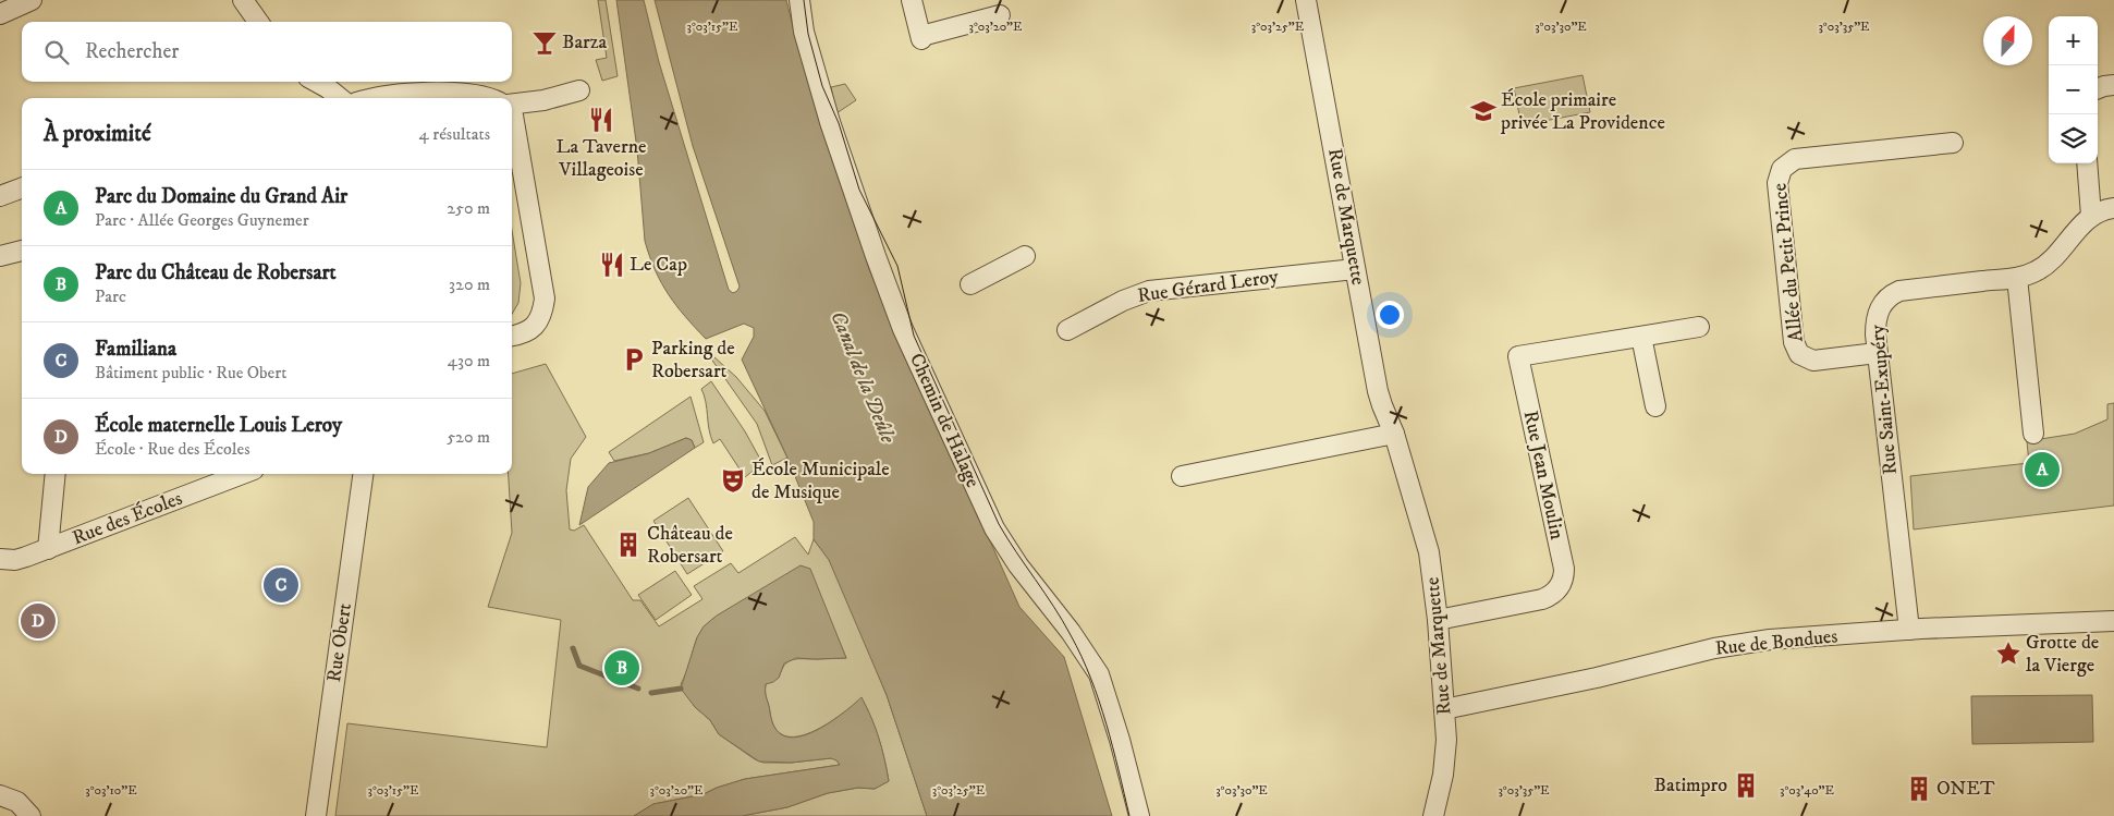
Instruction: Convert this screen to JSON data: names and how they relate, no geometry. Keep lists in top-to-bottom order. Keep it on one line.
{"streets":{"street":["Rue de Marquette","Allée du Petit Prince","Rue Gérard Leroy","Rue Saint-Exupéry","Chemin de Halage","Rue Jean Moulin","Rue des Écoles","Rue Obert","Rue de Bondues"]},"crossings":[["Rue de Marquette","Rue Gérard Leroy"],["Rue de Marquette","Rue Jean Moulin"],["Rue de Marquette","Rue de Bondues"],["Allée du Petit Prince","Rue Saint-Exupéry"],["Rue Saint-Exupéry","Rue de Bondues"]],"water":["Canal de la Deûle"],"places":{"bar":["Barza"],"school or university":["École primaire privée La Providence"],"restaurant":["La Taverne Villageoise","Le Cap"],"parking":["Parking de Robersart"],"theatre":["École Municipale de Musique"],"building":["Château de Robersart","Batimpro","ONET"],"place":["Grotte de la Vierge"]},"north":"top","page":{"map_buttons":["+","−"],"search":"Rechercher","heading":["À proximité","4 résultats"],"list":[{"mark":"A","name":"Parc du Domaine du Grand Air","note":"Parc · Allée Georges Guynemer","value":"250 m"},{"mark":"B","name":"Parc du Château de Robersart","note":"Parc","value":"320 m"},{"mark":"C","name":"Familiana","note":"Bâtiment public · Rue Obert","value":"430 m"},{"mark":"D","name":"École maternelle Louis Leroy","note":"École · Rue des Écoles","value":"520 m"}],"pins":["A","C","D","B"]},"coordinates":["3°03'15\"E","3°03'20\"E","3°03'25\"E","3°03'30\"E","3°03'35\"E","3°03'10\"E","3°03'40\"E"]}
